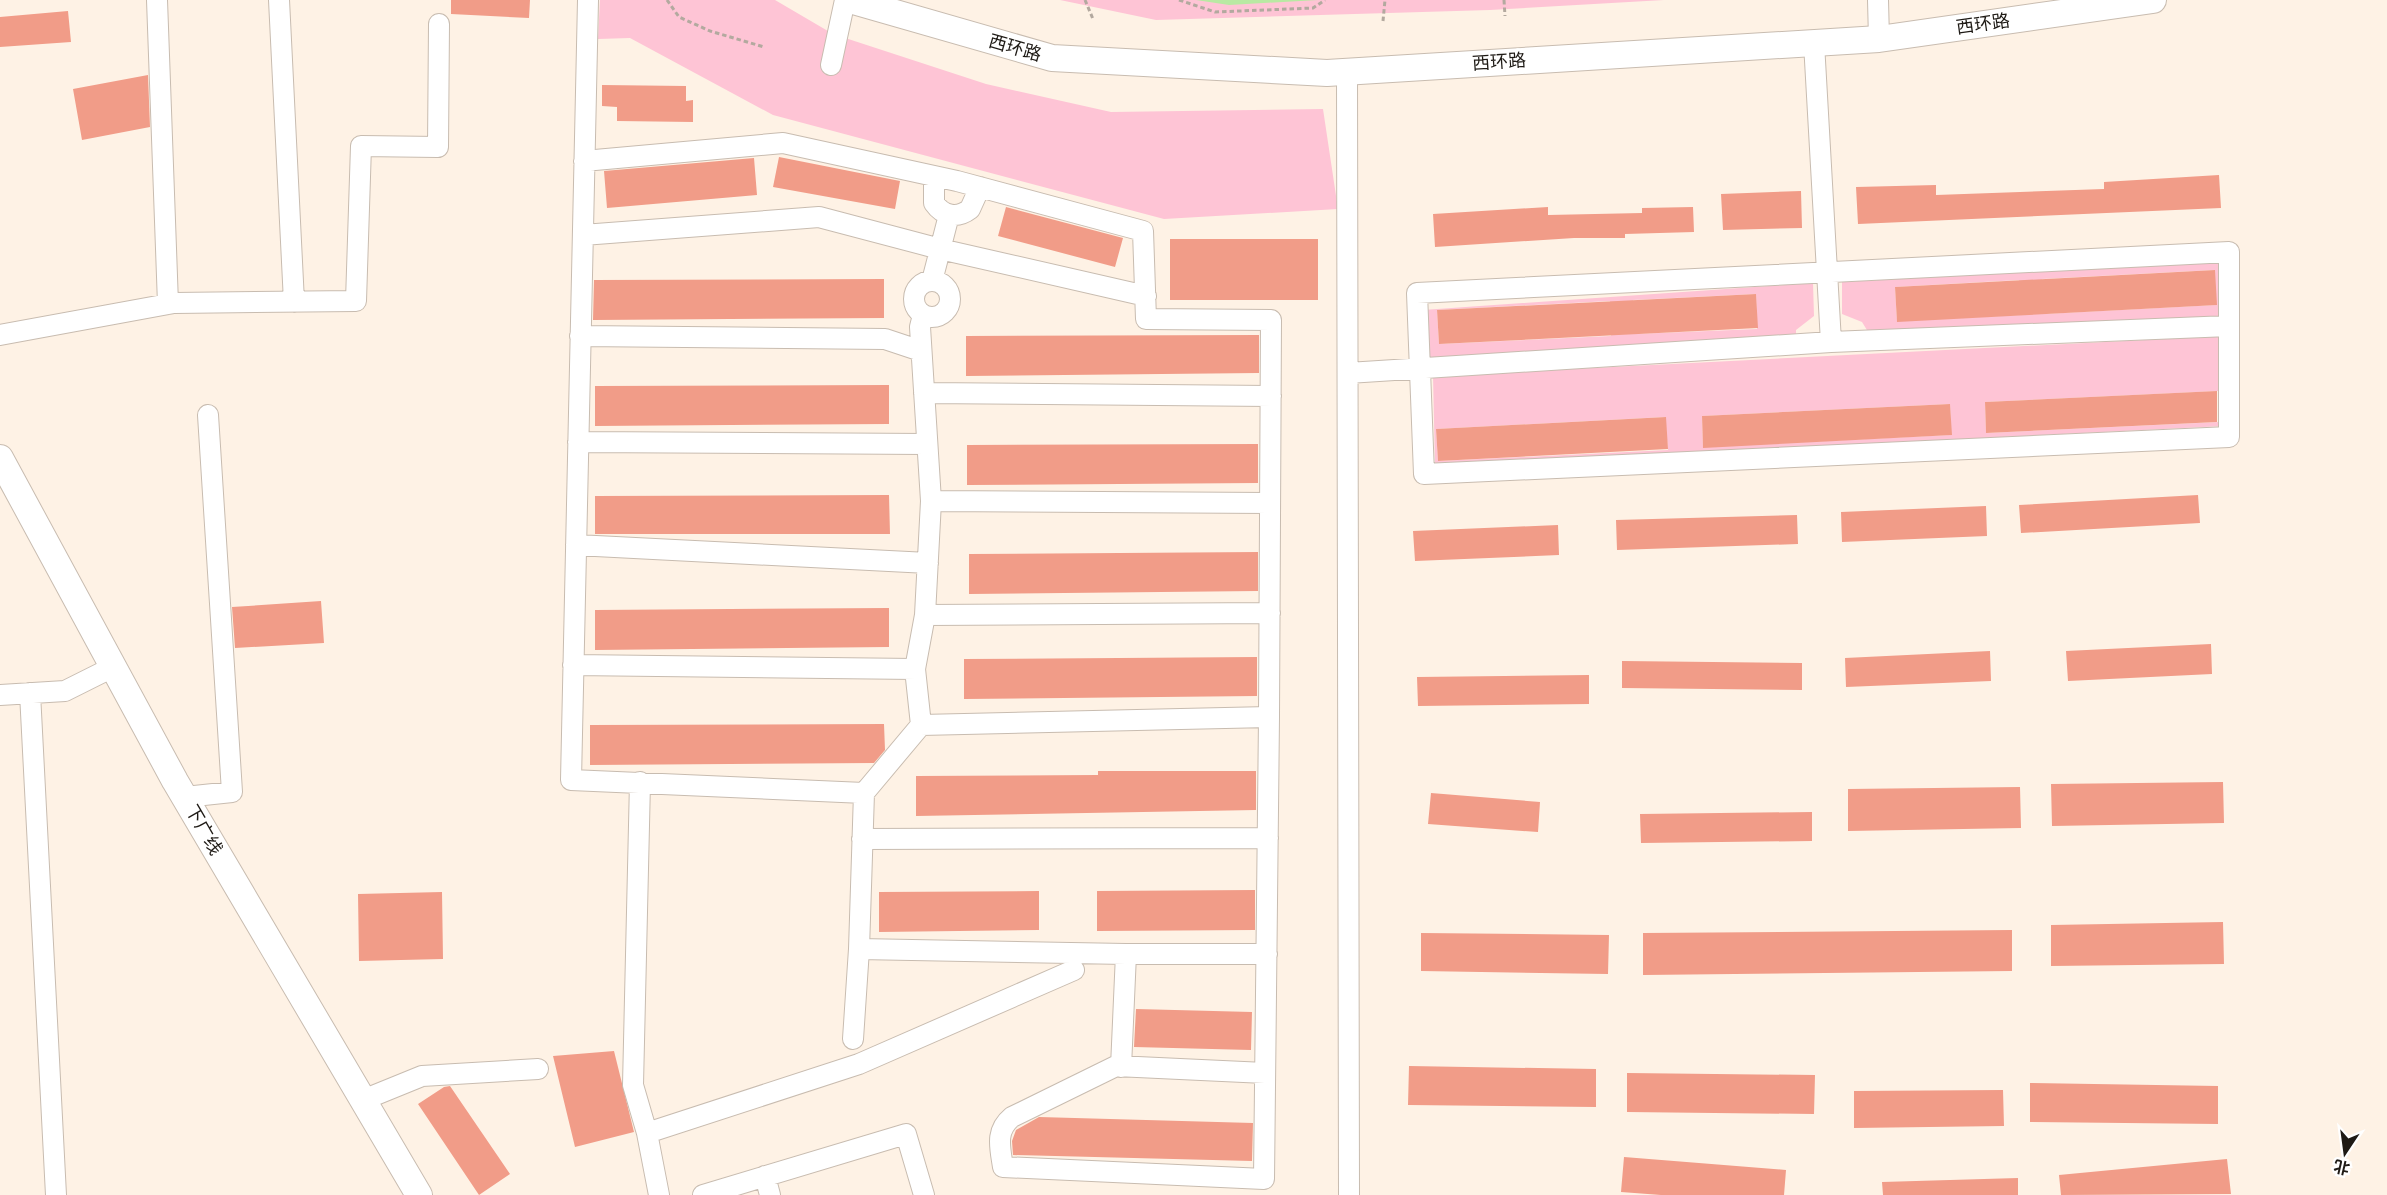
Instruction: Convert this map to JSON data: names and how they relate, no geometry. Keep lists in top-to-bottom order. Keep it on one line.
{"streets":{"main road":["西环路","下广线"]},"north":"bottom"}
